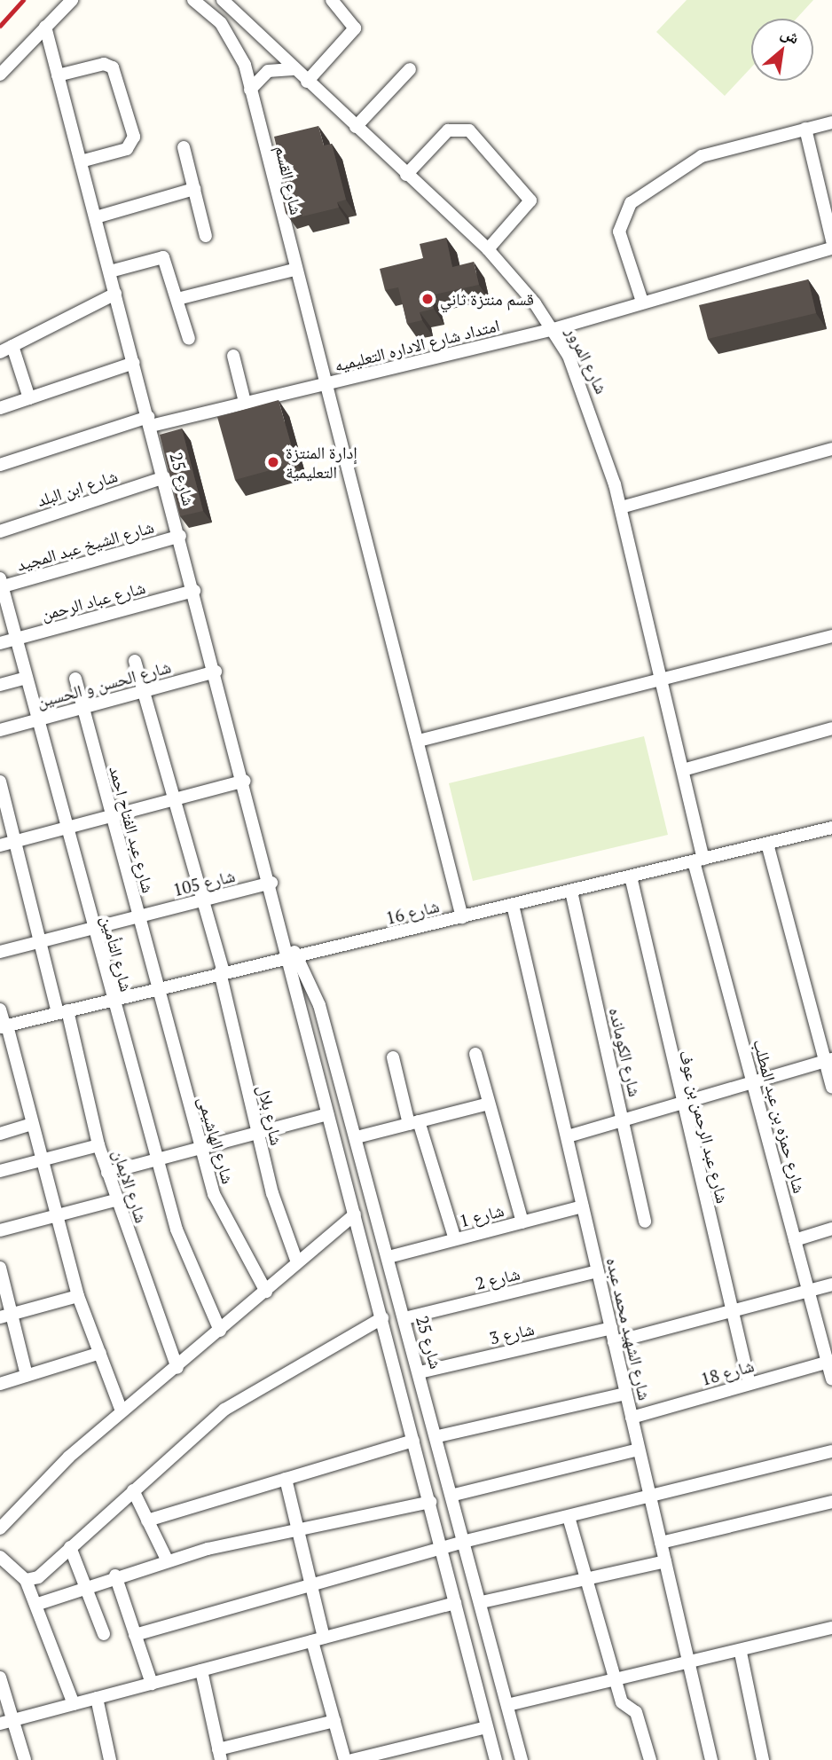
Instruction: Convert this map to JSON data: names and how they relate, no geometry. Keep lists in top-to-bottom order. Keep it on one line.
{"streets":{"street":["شارع القسم","امتداد شارع الاداره التعليميه","شارع المرور","شارع 25","شارع ابن البلد","شارع الشيخ عبد المجيد","شارع عباد الرحمن","شارع الحسن و الحسين","شارع عبد الفتاح احمد","شارع 105","شارع 16","شارع التأمين","شارع الكومانده","شارع بلال","شارع حمزه بن عبد المطلب","شارع عبد الرحمن بن عوف","شارع الهاشيمى","شارع الايمان","شارع 1","شارع 2","شارع الشهيد محمد عبده","شارع 3","شارع 18"]},"crossings":[["شارع القسم","امتداد شارع الاداره التعليميه"],["شارع القسم","شارع 16"],["امتداد شارع الاداره التعليميه","شارع المرور"],["امتداد شارع الاداره التعليميه","شارع 25"],["شارع المرور","شارع 16"],["شارع المرور","شارع حمزه بن عبد المطلب"],["شارع 25","شارع ابن البلد"],["شارع 25","شارع الشيخ عبد المجيد"],["شارع 25","شارع عباد الرحمن"],["شارع 25","شارع الحسن و الحسين"],["شارع 25","شارع 105"],["شارع 25","شارع 16"],["شارع 25","شارع 1"],["شارع 25","شارع 2"],["شارع 25","شارع 3"],["شارع الشيخ عبد المجيد","شارع التأمين"],["شارع عباد الرحمن","شارع التأمين"],["شارع الحسن و الحسين","شارع عبد الفتاح احمد"],["شارع الحسن و الحسين","شارع التأمين"],["شارع الحسن و الحسين","شارع بلال"],["شارع عبد الفتاح احمد","شارع 105"],["شارع عبد الفتاح احمد","شارع 16"],["شارع عبد الفتاح احمد","شارع الهاشيمى"],["شارع 105","شارع التأمين"],["شارع 105","شارع بلال"],["شارع 105","شارع الايمان"],["شارع 16","شارع التأمين"],["شارع 16","شارع الكومانده"],["شارع 16","شارع بلال"],["شارع 16","شارع حمزه بن عبد المطلب"],["شارع 16","شارع عبد الرحمن بن عوف"],["شارع 16","شارع الهاشيمى"],["شارع 16","شارع الايمان"],["شارع 16","شارع الشهيد محمد عبده"],["شارع حمزه بن عبد المطلب","شارع 18"],["شارع عبد الرحمن بن عوف","شارع 18"],["شارع 1","شارع الشهيد محمد عبده"],["شارع 2","شارع الشهيد محمد عبده"],["شارع الشهيد محمد عبده","شارع 3"],["شارع الشهيد محمد عبده","شارع 18"]],"places":["قسم منتزة ثاني","إدارة المنتزة التعليمية"],"north":"top right"}
